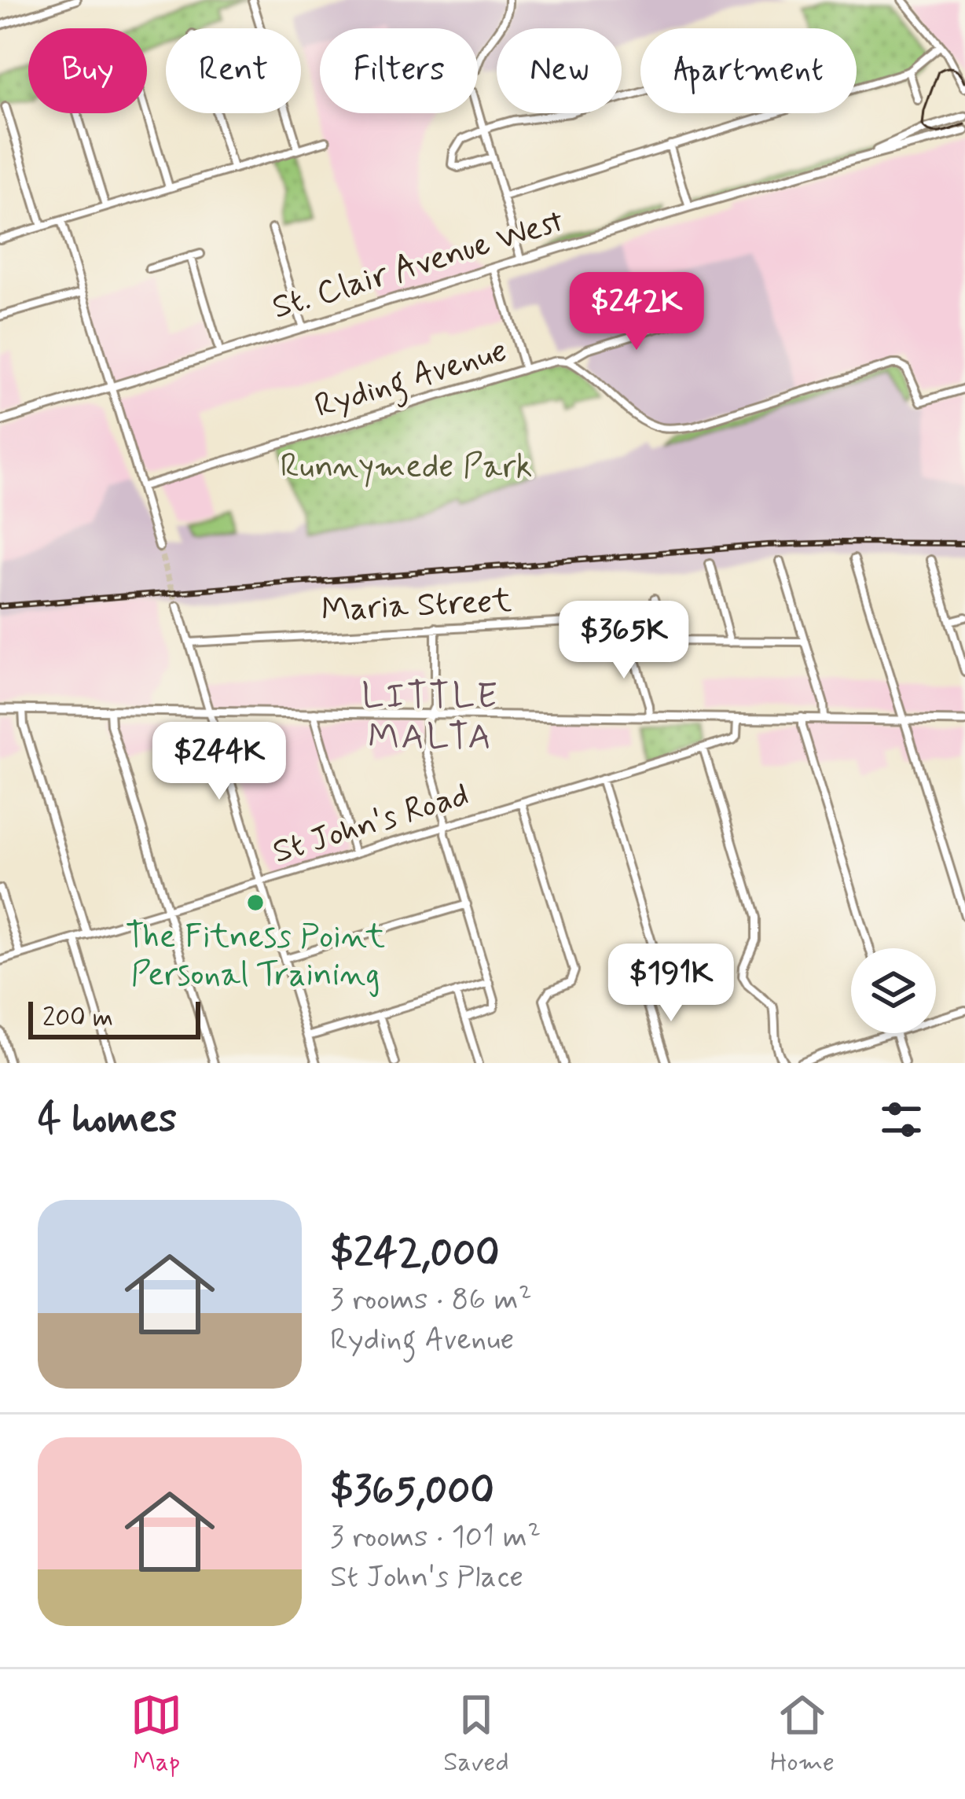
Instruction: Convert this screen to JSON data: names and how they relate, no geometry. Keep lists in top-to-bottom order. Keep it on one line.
{"streets":{"main road":["St. Clair Avenue West"],"street":["Ryding Avenue","Maria Street","St John's Road"]},"districts":["LITTLE MALTA"],"parks":["Runnymede Park"],"places":["The Fitness Point Personal Training"],"scale_bar":"200 m","page":{"chip":["Buy","Rent","Filters","New","Apartment"],"price":["$242K","$365K","$244K","$191K"],"scale":"200 m","heading":"4 homes","list":[{"name":"$242,000","note":"3 rooms · 86 m² · Ryding Avenue"},{"name":"$365,000","note":"3 rooms · 101 m² · St John's Place"}],"tabs":["Map","Saved","Home"]}}
